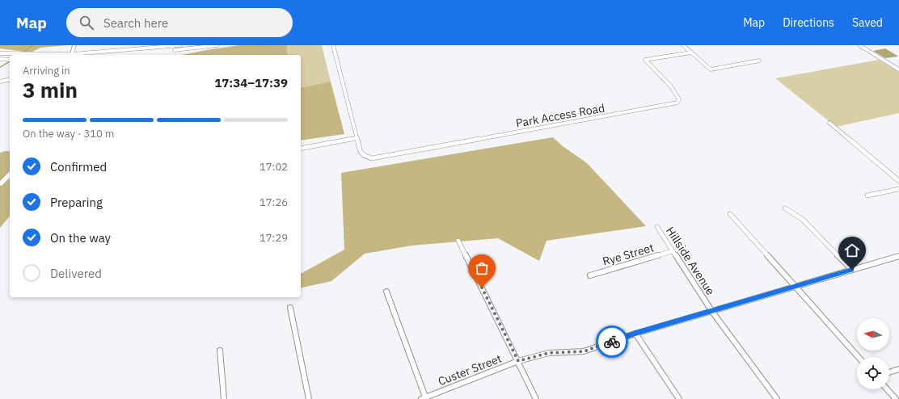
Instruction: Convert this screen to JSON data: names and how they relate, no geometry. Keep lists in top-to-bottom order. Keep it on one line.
{"streets":{"street":["Park Access Road","Rye Street","Hillside Avenue","Custer Street"]},"crossings":[["Rye Street","Hillside Avenue"],["Hillside Avenue","Custer Street"]],"north":"left","page":{"header":"Map","search":"Search here","nav":["Map","Directions","Saved"],"heading":["3 min","Arriving in","17:34–17:39"],"bar":"On the way · 310 m","list":[["Confirmed","17:02"],["Preparing","17:26"],["On the way","17:29"],"Delivered"]}}
